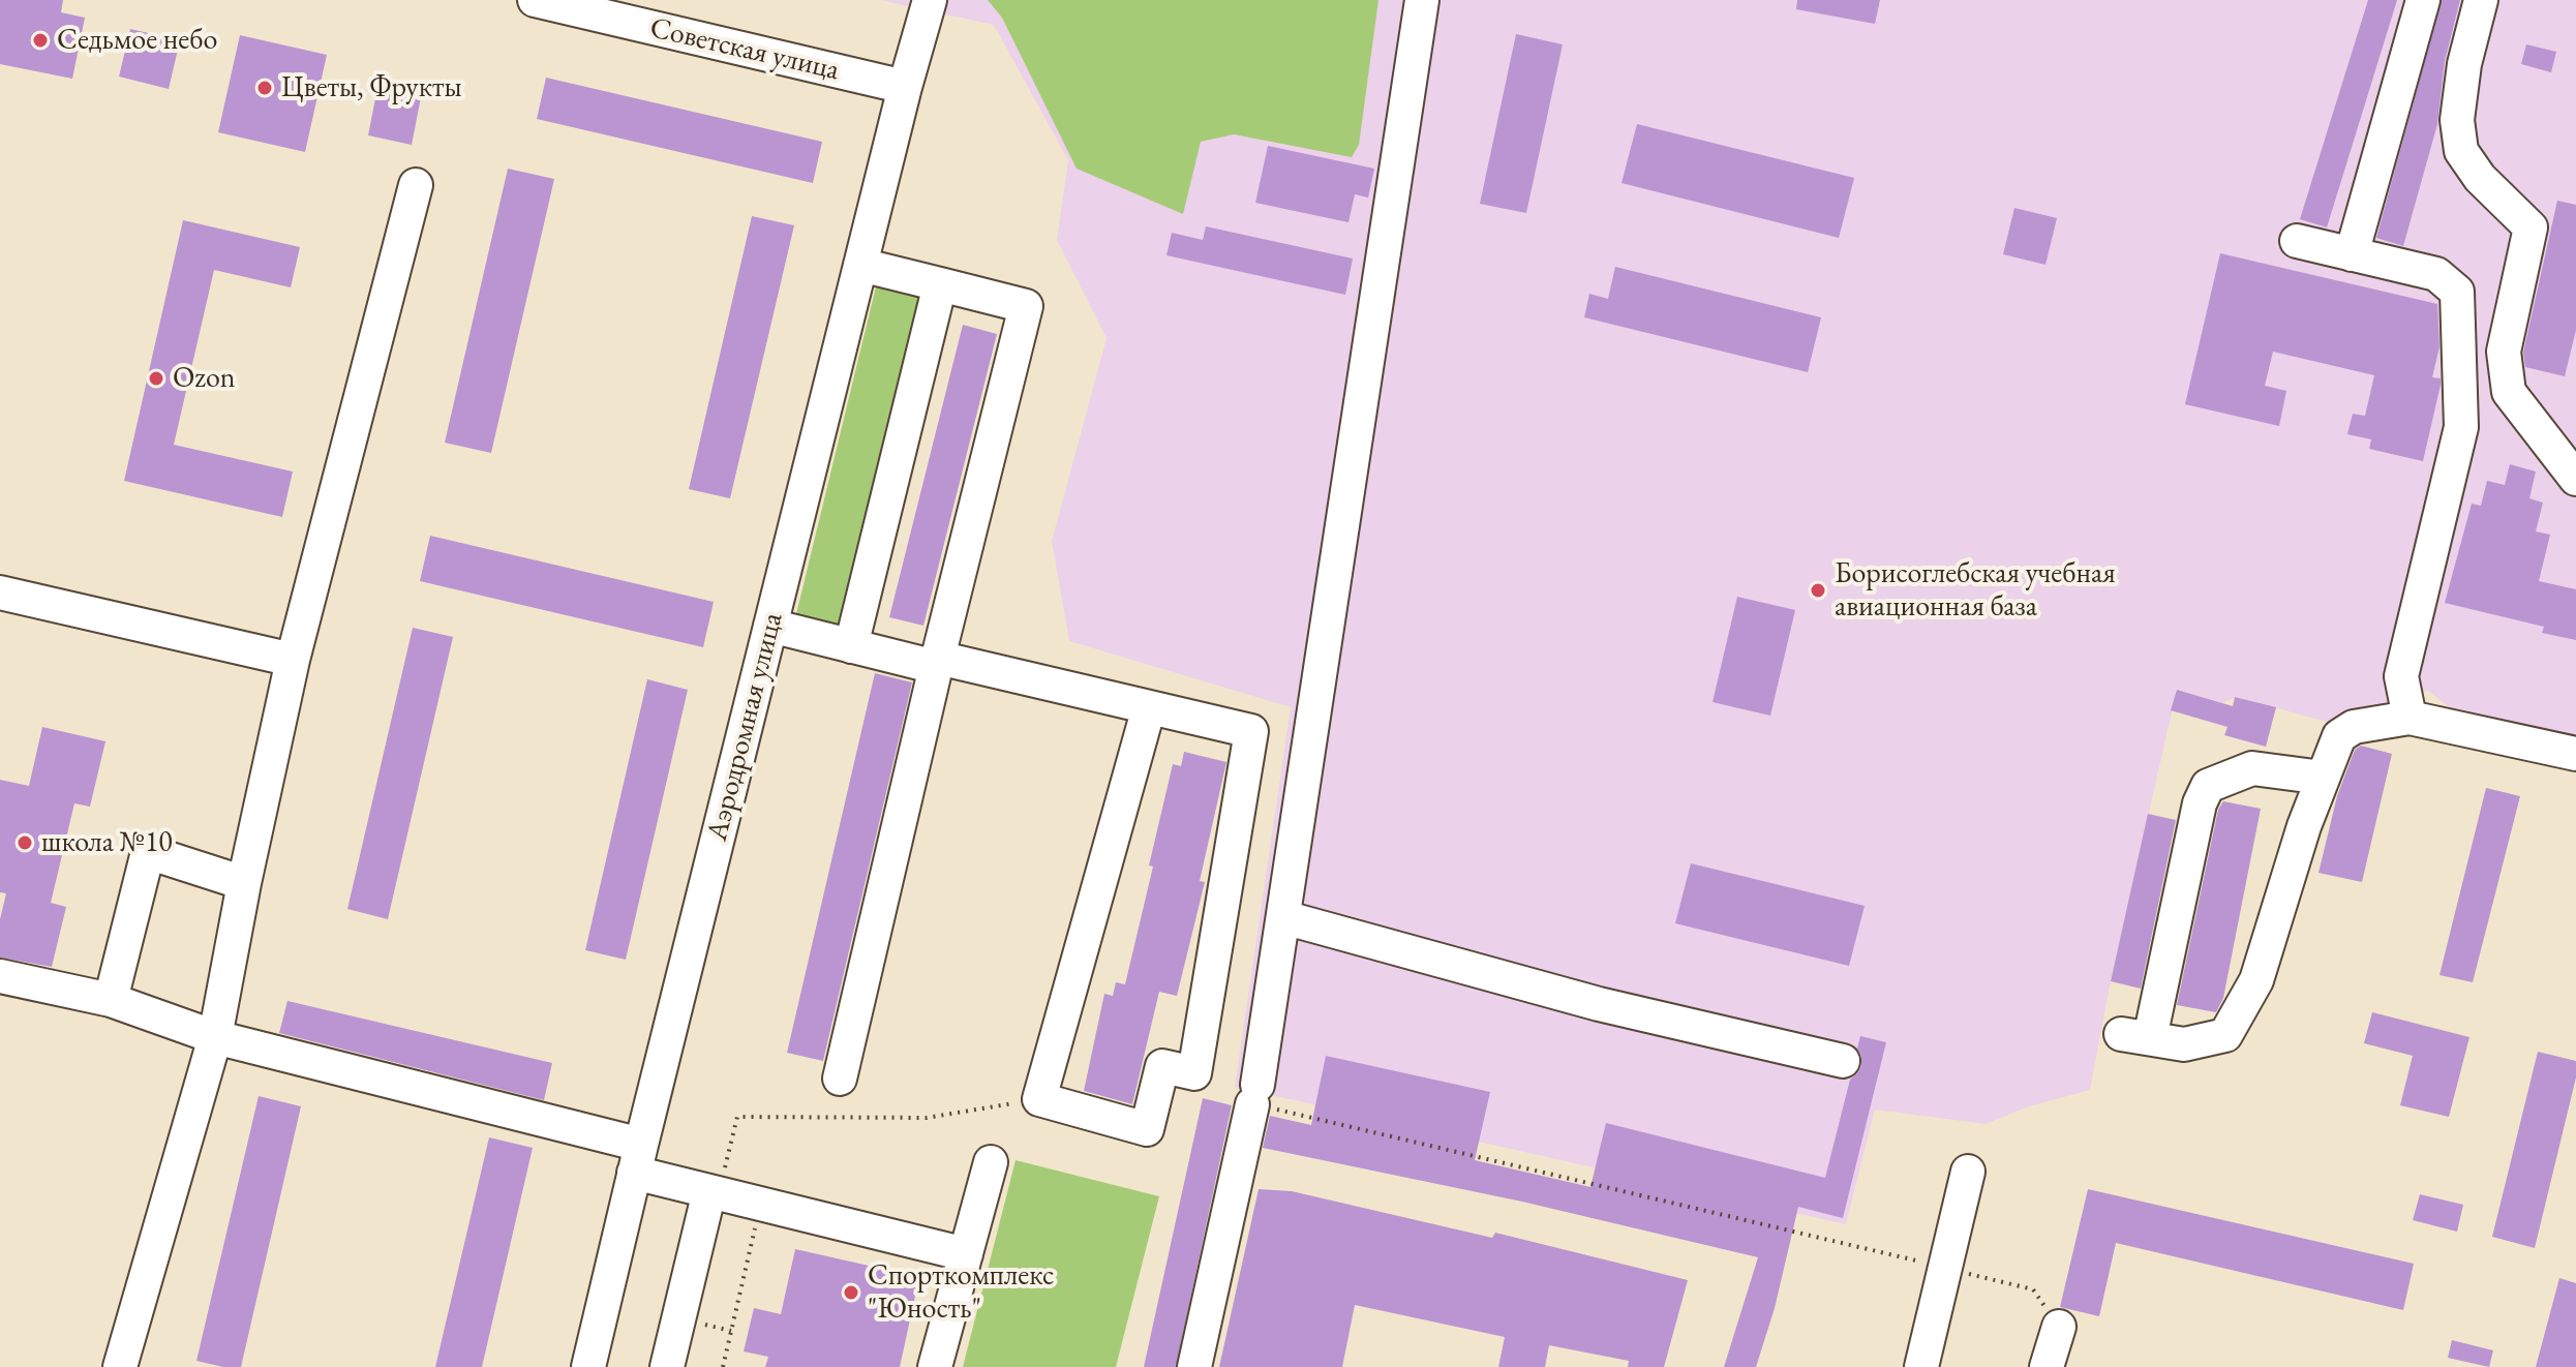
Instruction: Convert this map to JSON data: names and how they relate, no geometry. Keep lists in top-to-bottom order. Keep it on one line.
{"streets":{"street":["Советская улица","Аэродромная улица"]},"crossings":[["Советская улица","Аэродромная улица"]],"places":["Седьмое небо","Цветы, Фрукты","Ozon","Борисоглебская учебная авиационная база","школа №10","Спорткомплекс \"Юность\""]}
